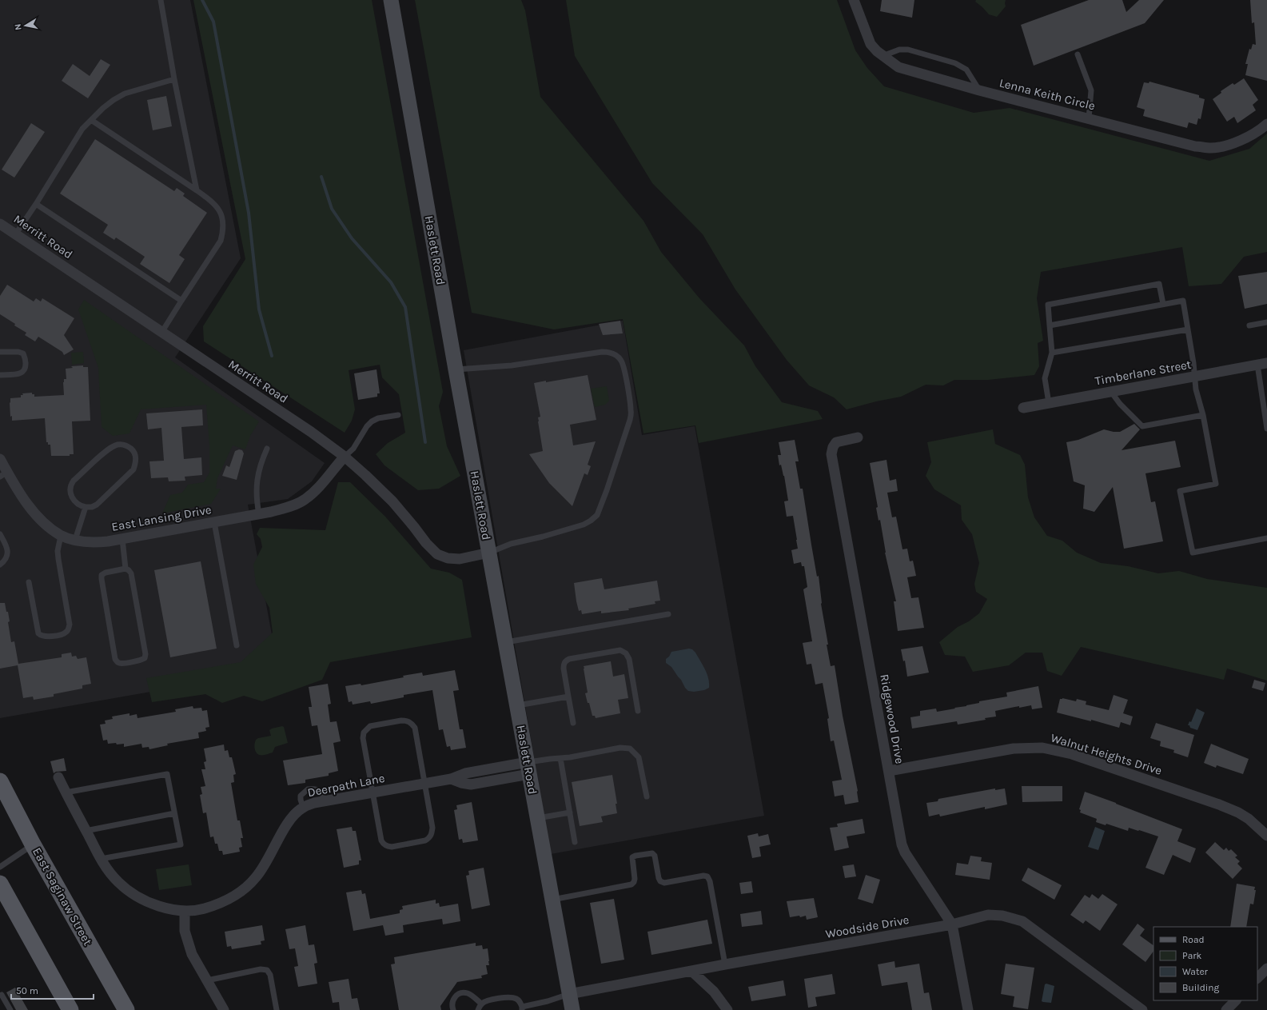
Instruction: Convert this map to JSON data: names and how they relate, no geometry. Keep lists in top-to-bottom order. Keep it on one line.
{"streets":{"main road":["Haslett Road","East Saginaw Street"],"street":["Lenna Keith Circle","Merritt Road","Timberlane Street","East Lansing Drive","Ridgewood Drive","Walnut Heights Drive","Deerpath Lane","Woodside Drive"]},"crossings":[["Merritt Road","Haslett Road"],["Merritt Road","East Lansing Drive"],["Haslett Road","Deerpath Lane"],["Haslett Road","Woodside Drive"],["Ridgewood Drive","Walnut Heights Drive"],["Ridgewood Drive","Woodside Drive"]],"legend":["Road","Park","Water","Building"],"scale_bar":"50 m","north":"left"}
